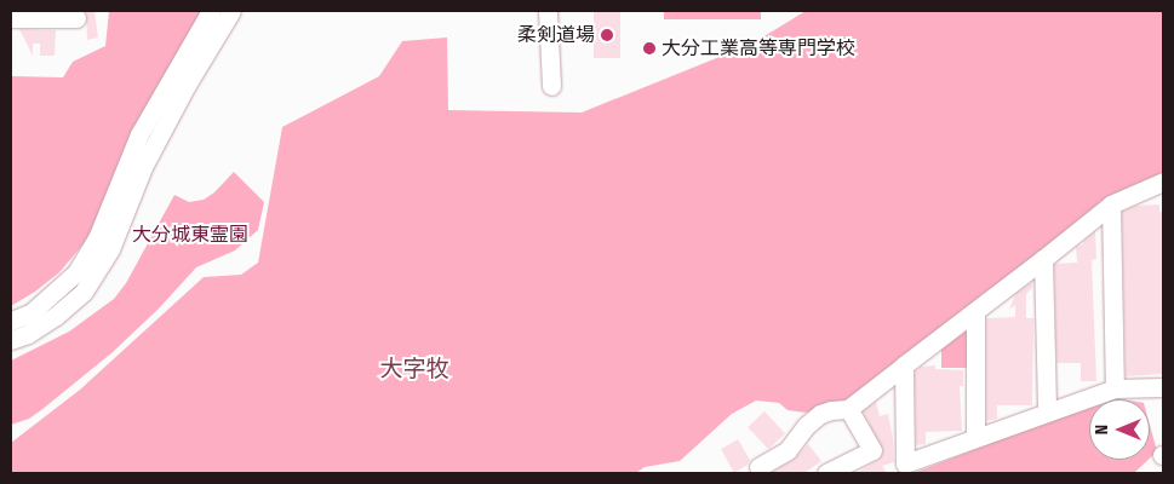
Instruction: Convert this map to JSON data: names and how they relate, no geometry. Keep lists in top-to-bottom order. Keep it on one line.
{"districts":["大字牧"],"parks":["大分城東霊園"],"places":["柔剣道場","大分工業高等専門学校"],"north":"left"}
